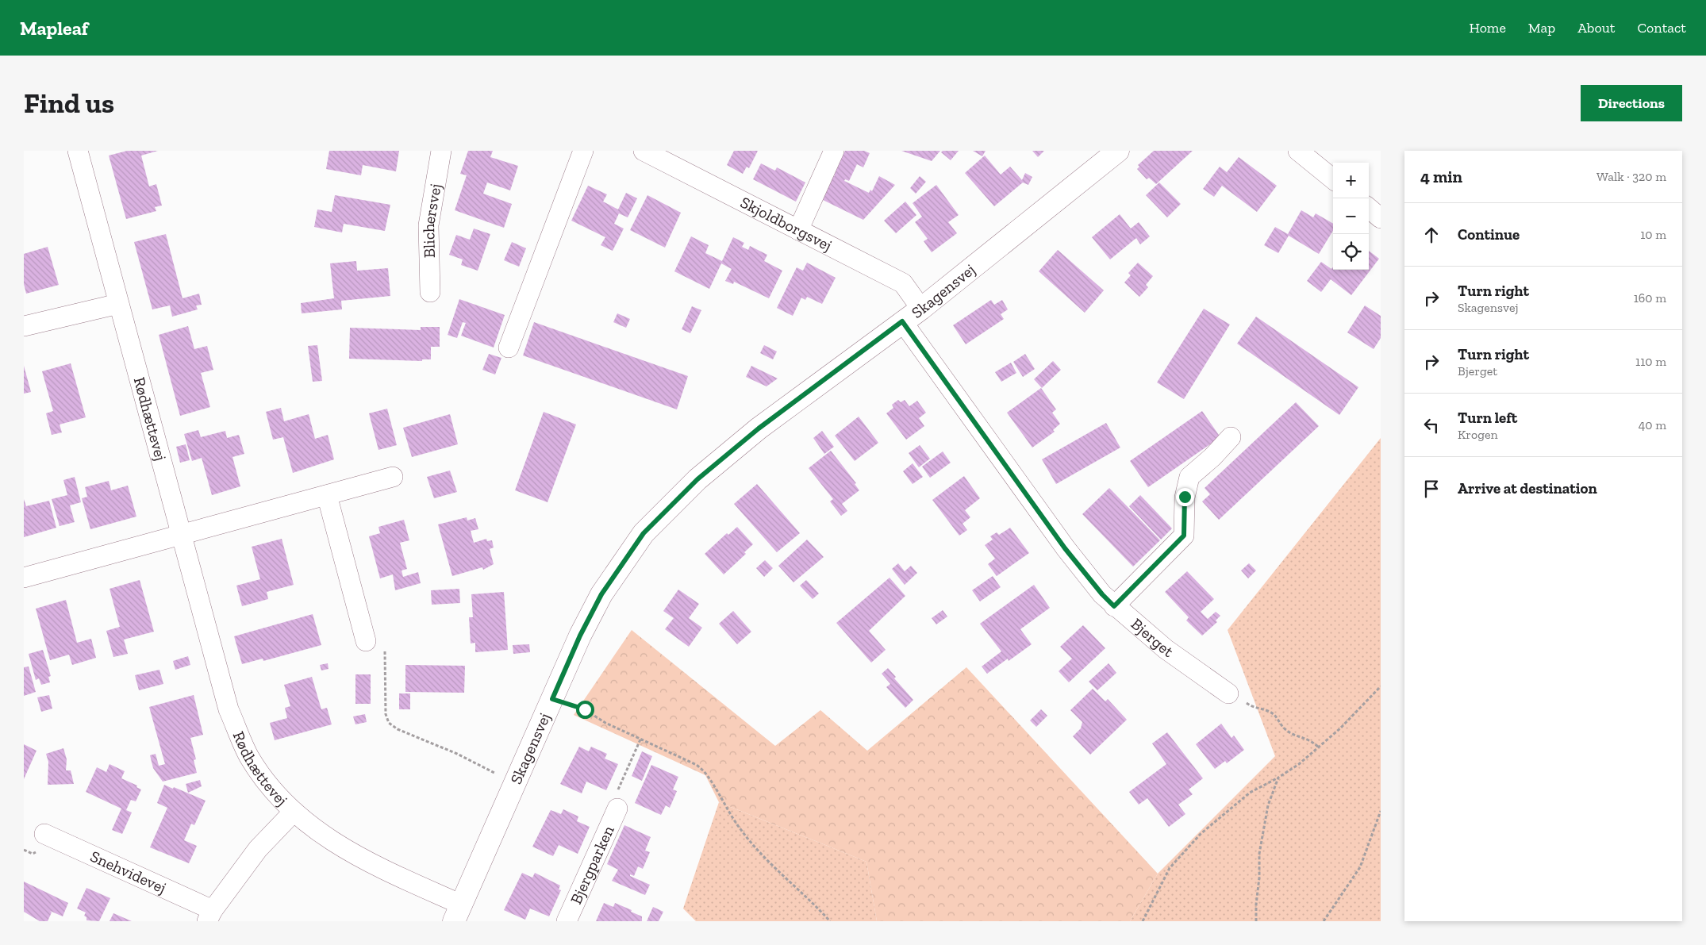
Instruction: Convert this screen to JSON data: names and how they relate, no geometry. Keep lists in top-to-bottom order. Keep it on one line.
{"streets":{"street":["Blichersvej","Skjoldborgsvej","Skagensvej","Rødhættevej","Bjerget","Bjergparken","Snehvidevej"]},"crossings":[["Skjoldborgsvej","Skagensvej"],["Skagensvej","Rødhættevej"],["Skagensvej","Bjerget"],["Rødhættevej","Snehvidevej"]],"page":{"header":"Mapleaf","nav":["Home","Map","About","Contact"],"buttons":"Directions","title":"Find us","heading":["4 min","Walk · 320 m"],"map_buttons":["+","−"],"list":[["Continue","10 m"],["Turn right","Skagensvej","160 m"],["Turn right","Bjerget","110 m"],["Turn left","Krogen","40 m"],"Arrive at destination"]}}
